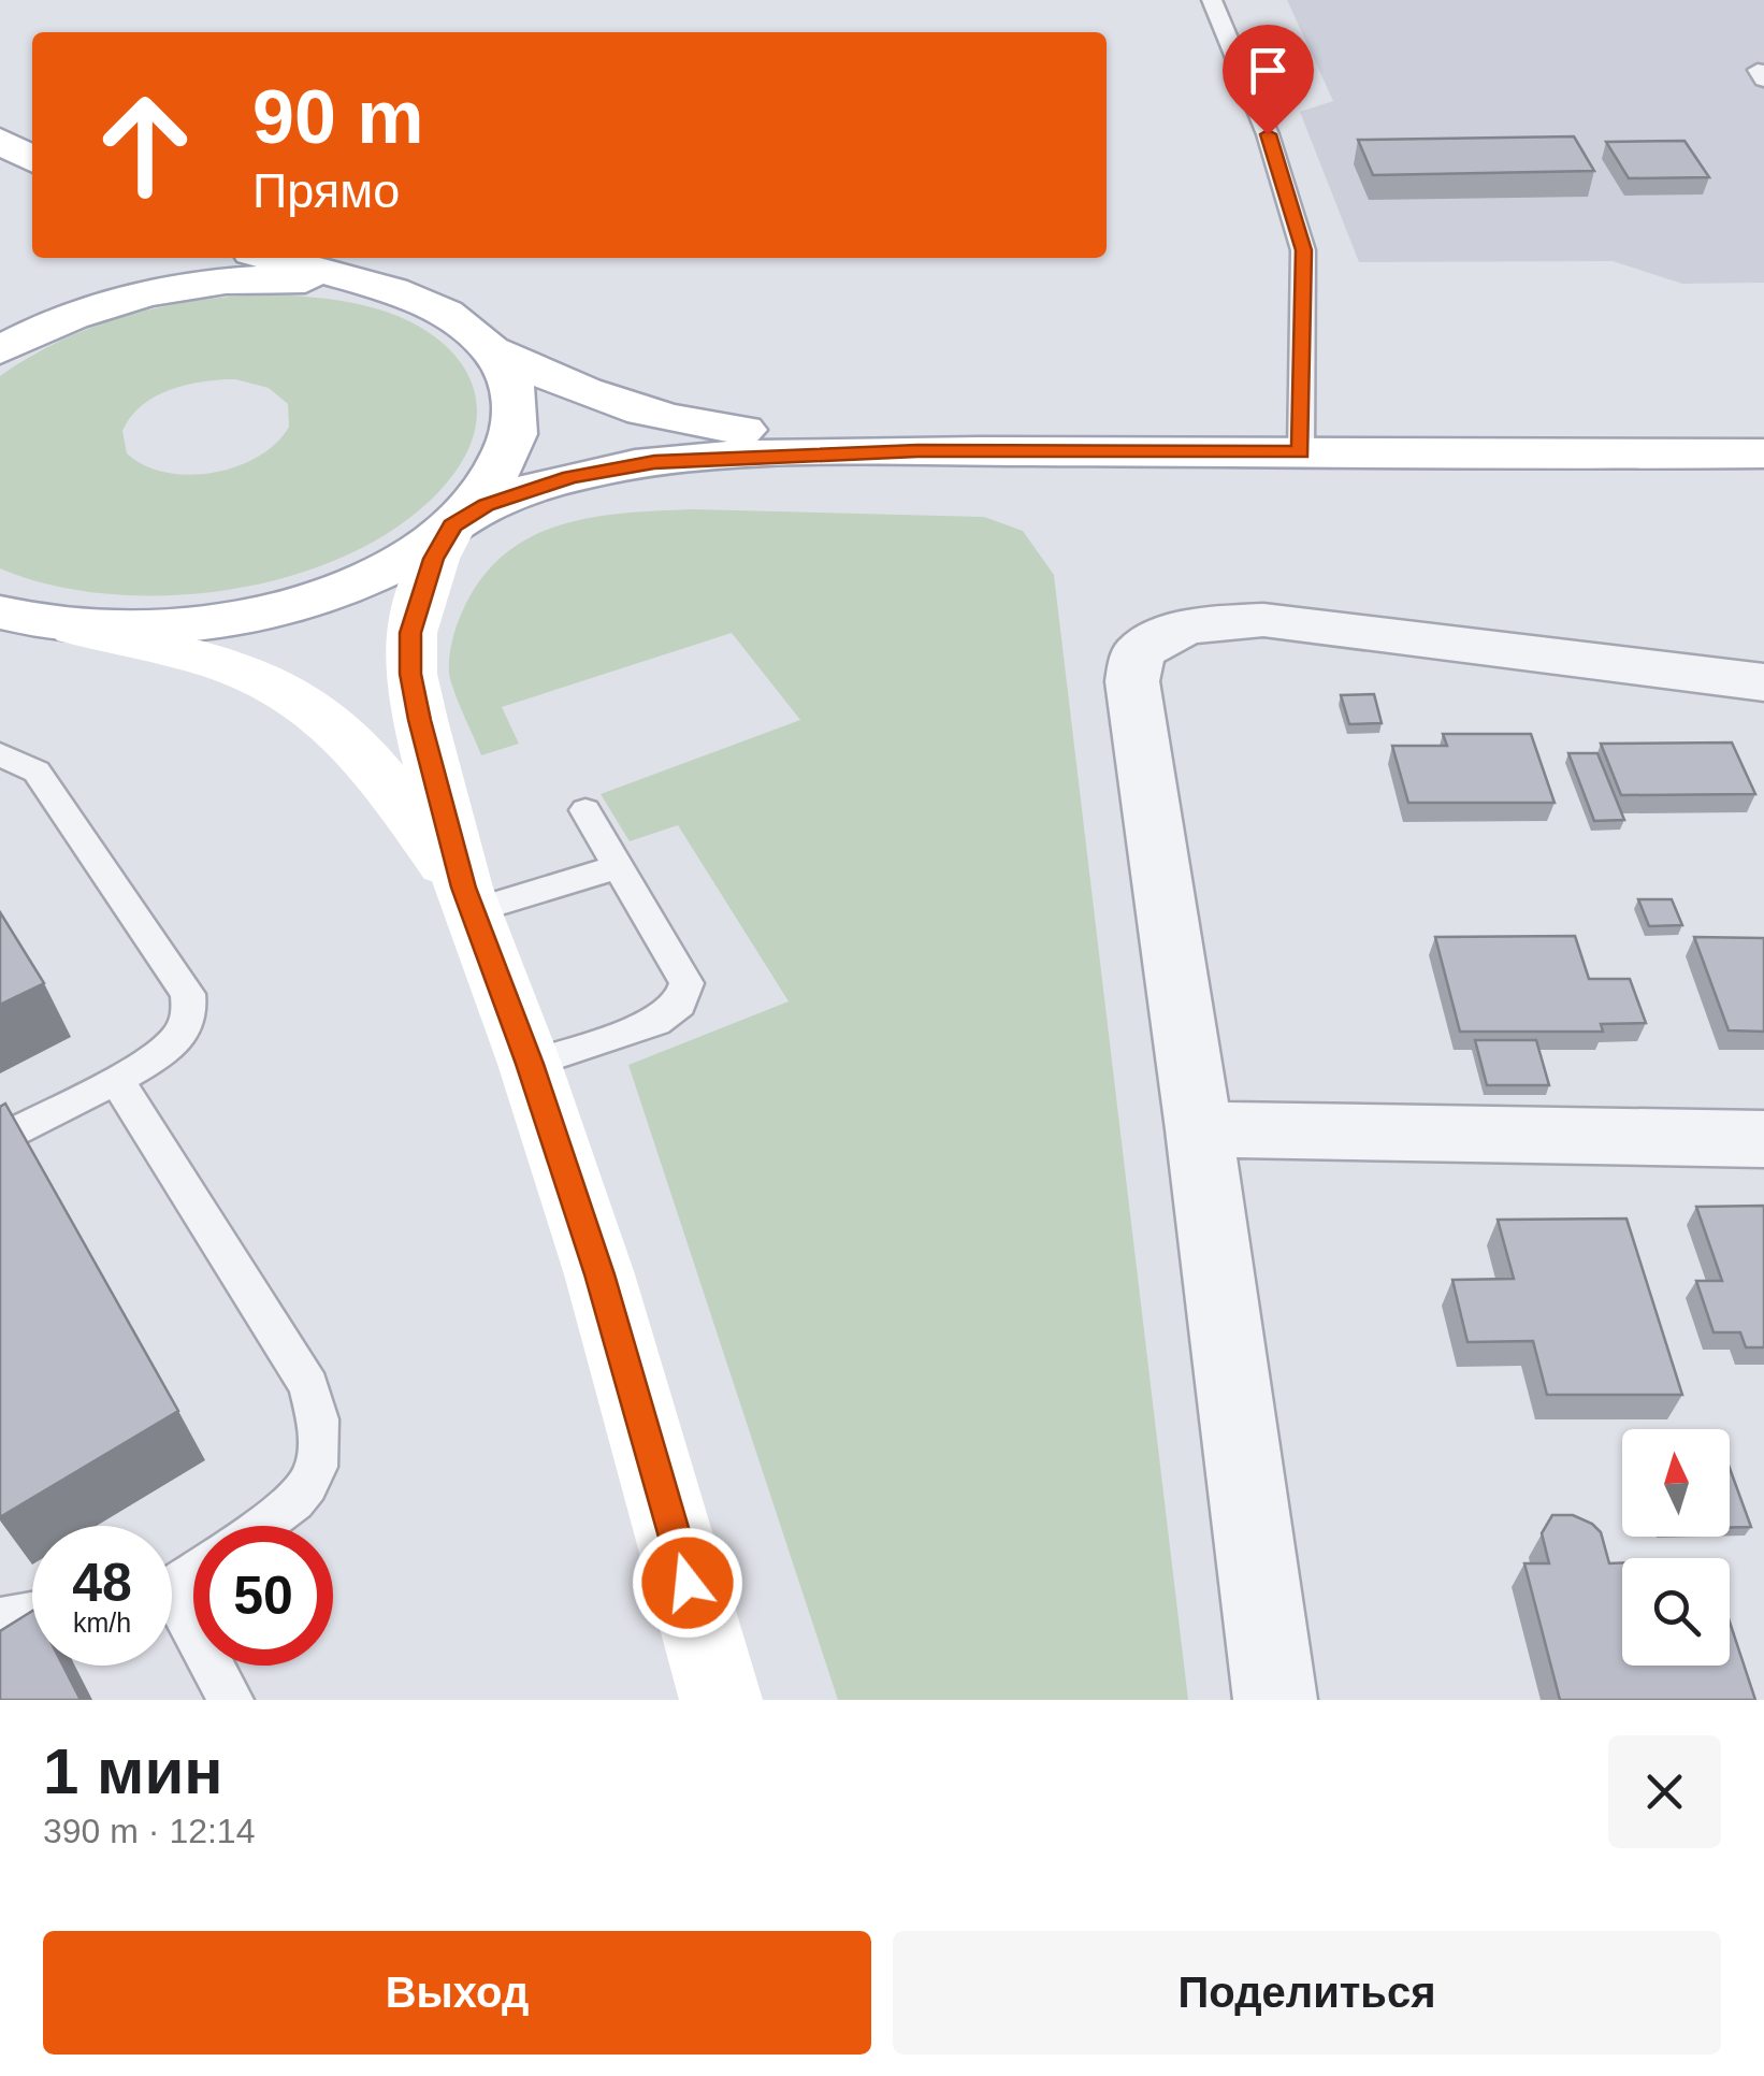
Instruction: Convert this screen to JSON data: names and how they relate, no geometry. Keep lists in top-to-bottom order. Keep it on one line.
{"north":"top","page":{"turn":["90 m","Прямо"],"speed":"48 km/h","limit":"50","heading":["1 мин","390 m · 12:14"],"buttons":["Выход","Поделиться"]}}
